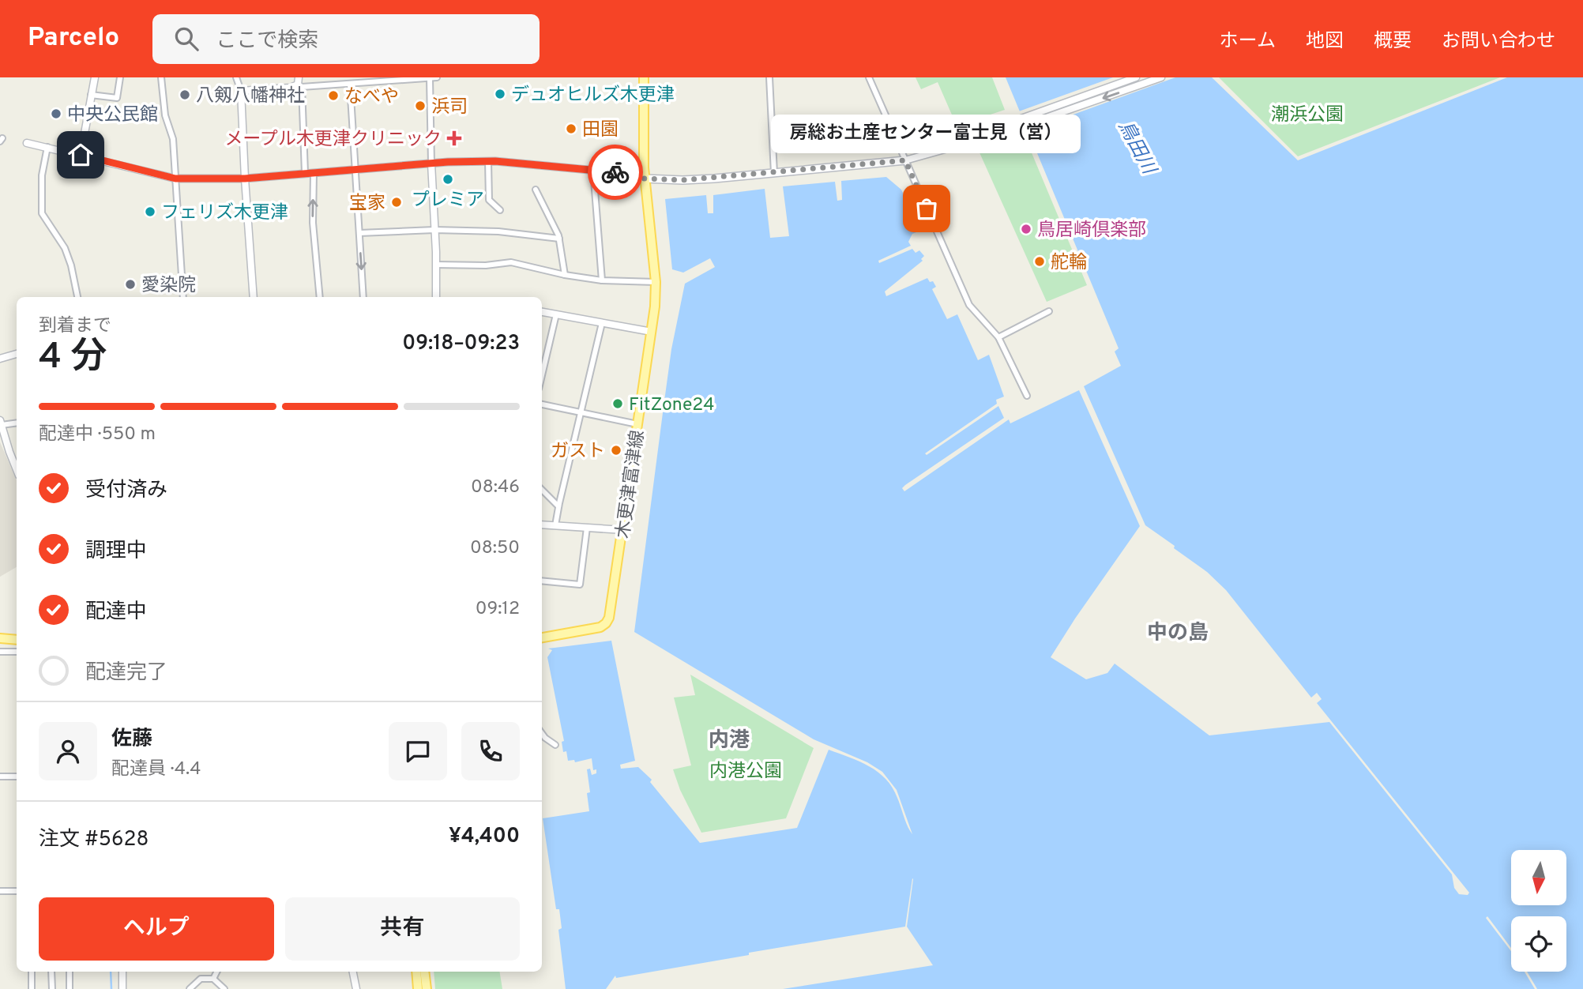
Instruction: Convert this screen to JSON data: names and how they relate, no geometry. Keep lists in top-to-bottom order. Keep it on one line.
{"streets":{"main road":["木更津富津線"]},"districts":["中の島","内港"],"water":["鳥田川"],"parks":["潮浜公園","内港公園"],"places":{"other":["デュオヒルズ木更津","八剱八幡神社","なべや","浜司","中央公民館","田園","プレミア","宝家","房総お土産センター富士見（営）","フェリズ木更津","鳥居崎倶楽部","舵輪","愛染院","FitZone24","ガスト"],"health":["メープル木更津クリニック"]},"north":"bottom","page":{"header":"Parcelo","search":"ここで検索","nav":["ホーム","地図","概要","お問い合わせ"],"bubble":"房総お土産センター富士見（営）","heading":["4 分","到着まで","09:18–09:23"],"panel":["佐藤","配達員 · 4.4","注文 #5628","¥4,400"],"bar":"配達中 · 550 m","list":[["受付済み","08:46"],["調理中","08:50"],["配達中","09:12"],"配達完了"],"buttons":["ヘルプ","共有"]}}
